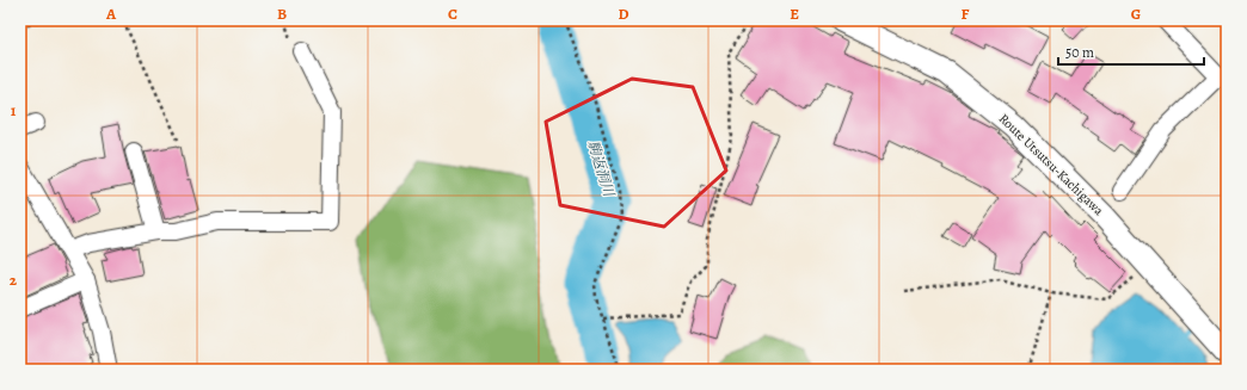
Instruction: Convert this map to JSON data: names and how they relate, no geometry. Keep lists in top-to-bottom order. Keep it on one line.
{"streets":{"main road":["Route Utsutsu-Kachigawa"]},"water":["駒返洞川"],"scale_bar":"50 m","grid":{"columns":["A","B","C","D","E","F","G"],"rows":["1","2"]}}
